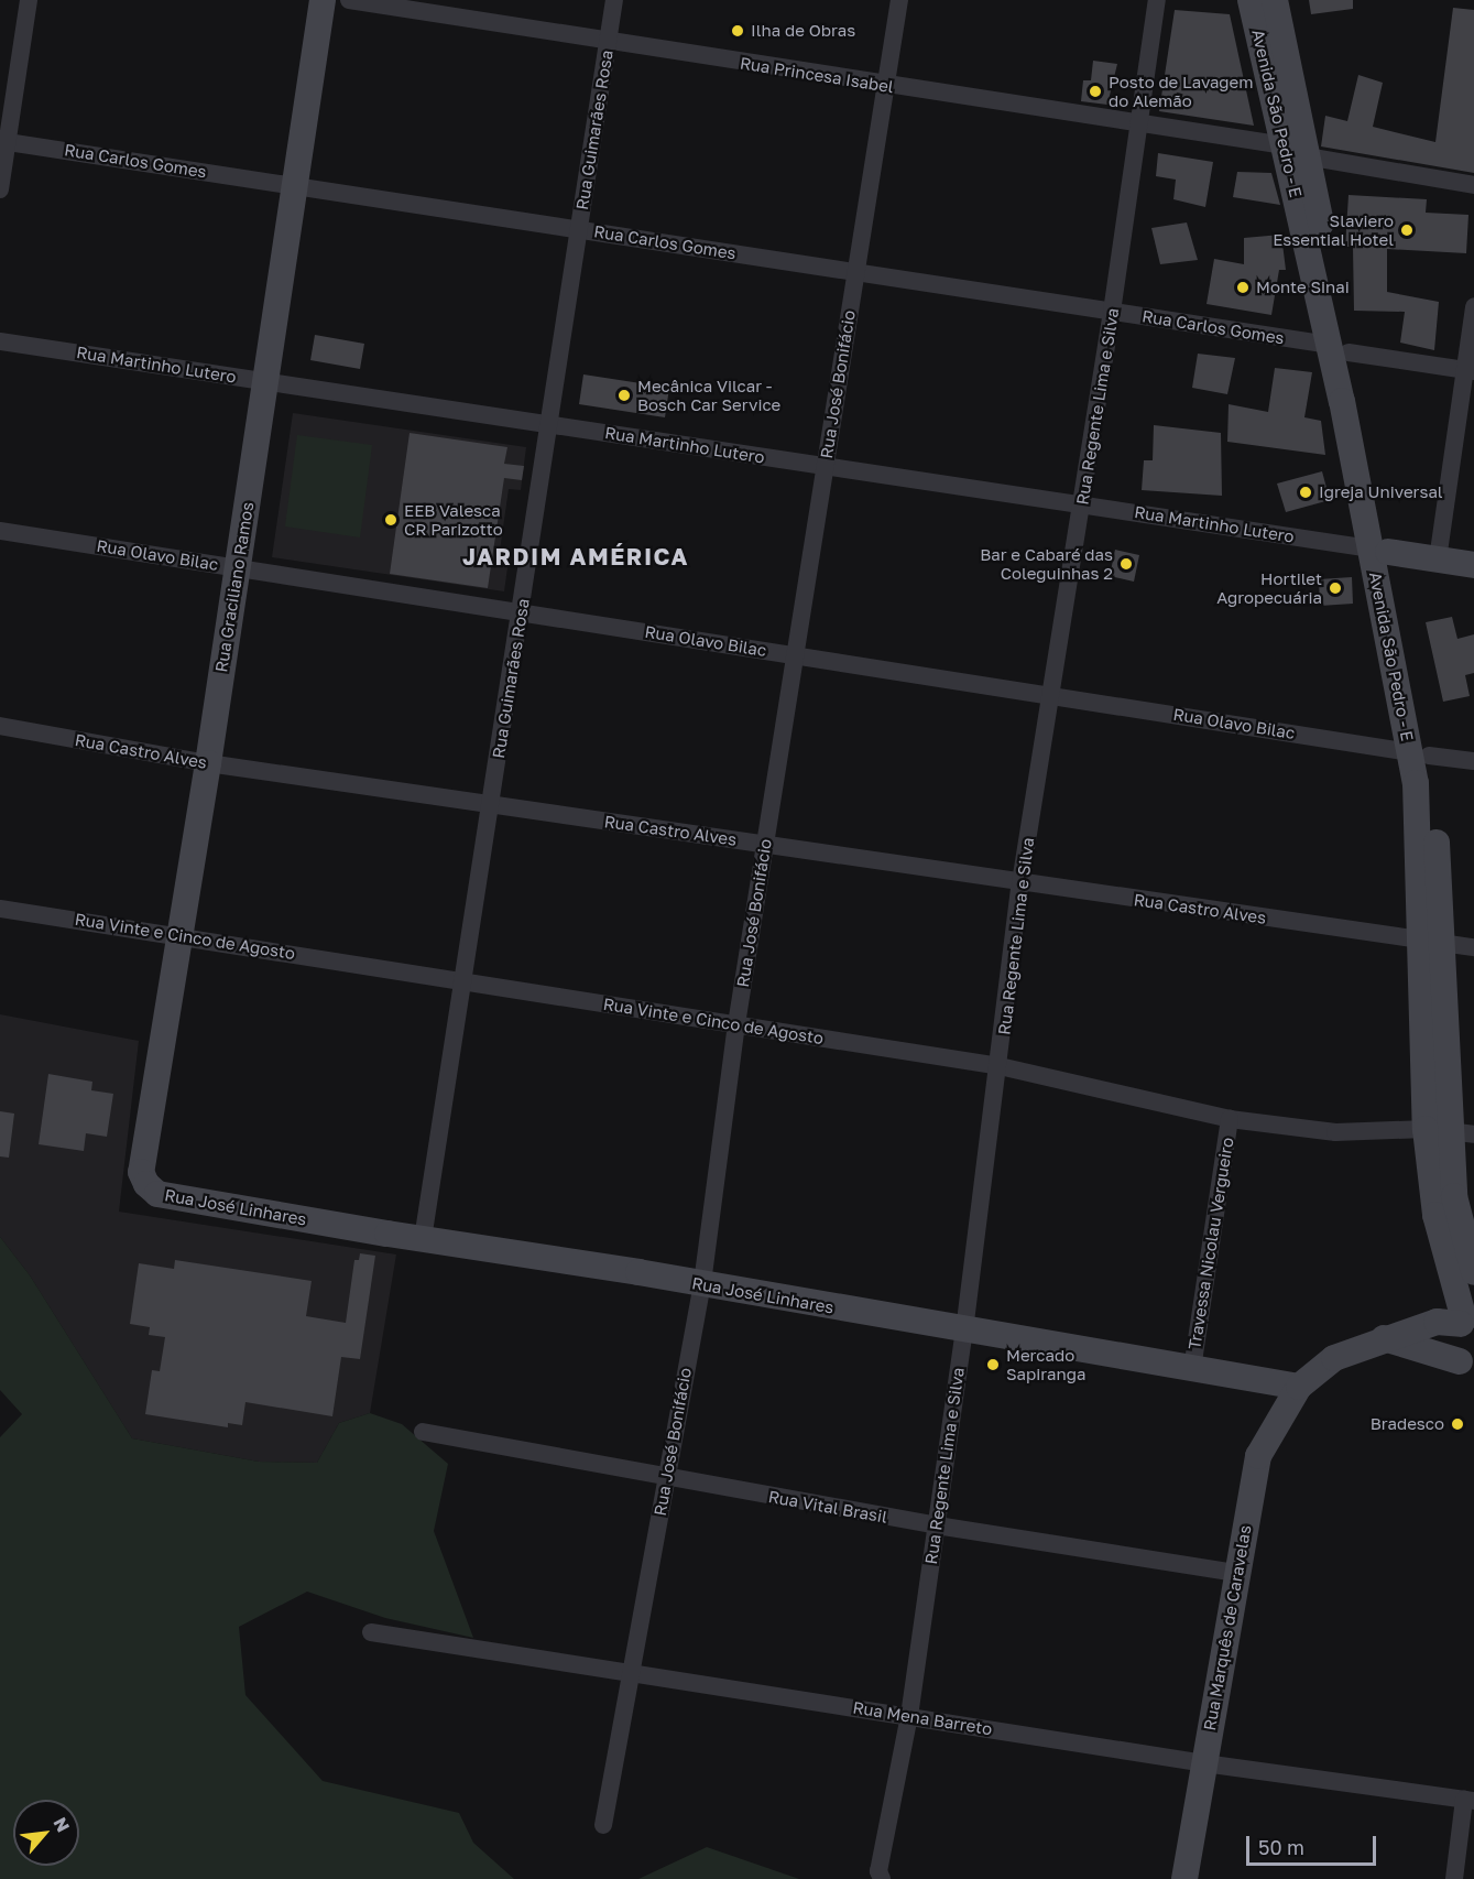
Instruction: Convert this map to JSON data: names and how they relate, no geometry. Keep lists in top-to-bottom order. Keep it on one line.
{"streets":{"street":["Rua Princesa Isabel","Avenida São Pedro - E","Rua Guimarães Rosa","Rua Carlos Gomes","Rua Martinho Lutero","Rua José Bonifácio","Rua Regente Lima e Silva","Rua Olavo Bilac","Rua Graciliano Ramos","Rua Castro Alves","Rua Vinte e Cinco de Agosto","Rua José Linhares","Travessa Nicolau Vergueiro","Rua Vital Brasil","Rua Marquês de Caravelas","Rua Mena Barreto"]},"crossings":[["Rua Princesa Isabel","Avenida São Pedro - E"],["Rua Princesa Isabel","Rua Guimarães Rosa"],["Rua Princesa Isabel","Rua José Bonifácio"],["Rua Princesa Isabel","Rua Regente Lima e Silva"],["Avenida São Pedro - E","Rua Carlos Gomes"],["Avenida São Pedro - E","Rua Martinho Lutero"],["Avenida São Pedro - E","Rua Olavo Bilac"],["Avenida São Pedro - E","Rua Castro Alves"],["Avenida São Pedro - E","Rua Vinte e Cinco de Agosto"],["Rua Guimarães Rosa","Rua Carlos Gomes"],["Rua Guimarães Rosa","Rua Martinho Lutero"],["Rua Guimarães Rosa","Rua Olavo Bilac"],["Rua Guimarães Rosa","Rua Castro Alves"],["Rua Guimarães Rosa","Rua Vinte e Cinco de Agosto"],["Rua Guimarães Rosa","Rua José Linhares"],["Rua Carlos Gomes","Rua José Bonifácio"],["Rua Carlos Gomes","Rua Regente Lima e Silva"],["Rua Carlos Gomes","Rua Graciliano Ramos"],["Rua Martinho Lutero","Rua José Bonifácio"],["Rua Martinho Lutero","Rua Regente Lima e Silva"],["Rua Martinho Lutero","Rua Graciliano Ramos"],["Rua José Bonifácio","Rua Olavo Bilac"],["Rua José Bonifácio","Rua Castro Alves"],["Rua José Bonifácio","Rua Vinte e Cinco de Agosto"],["Rua José Bonifácio","Rua José Linhares"],["Rua José Bonifácio","Rua Vital Brasil"],["Rua José Bonifácio","Rua Mena Barreto"],["Rua Regente Lima e Silva","Rua Olavo Bilac"],["Rua Regente Lima e Silva","Rua Castro Alves"],["Rua Regente Lima e Silva","Rua Vinte e Cinco de Agosto"],["Rua Regente Lima e Silva","Rua José Linhares"],["Rua Regente Lima e Silva","Rua Vital Brasil"],["Rua Regente Lima e Silva","Rua Mena Barreto"],["Rua Olavo Bilac","Rua Graciliano Ramos"],["Rua Graciliano Ramos","Rua Castro Alves"],["Rua Graciliano Ramos","Rua Vinte e Cinco de Agosto"],["Rua Graciliano Ramos","Rua José Linhares"],["Rua Vinte e Cinco de Agosto","Travessa Nicolau Vergueiro"],["Rua José Linhares","Travessa Nicolau Vergueiro"],["Rua José Linhares","Rua Marquês de Caravelas"],["Rua Vital Brasil","Rua Marquês de Caravelas"],["Rua Marquês de Caravelas","Rua Mena Barreto"]],"districts":["JARDIM AMÉRICA"],"places":["Ilha de Obras","Posto de Lavagem do Alemão","Slaviero Essential Hotel","Monte Sinai","Mecânica Vilcar - Bosch Car Service","Igreja Universal","EEB Valesca CR Parizotto","Bar e Cabaré das Coleguinhas 2","Hortilet Agropecuária","Mercado Sapiranga","Bradesco"],"scale_bar":"50 m","north":"top right"}
